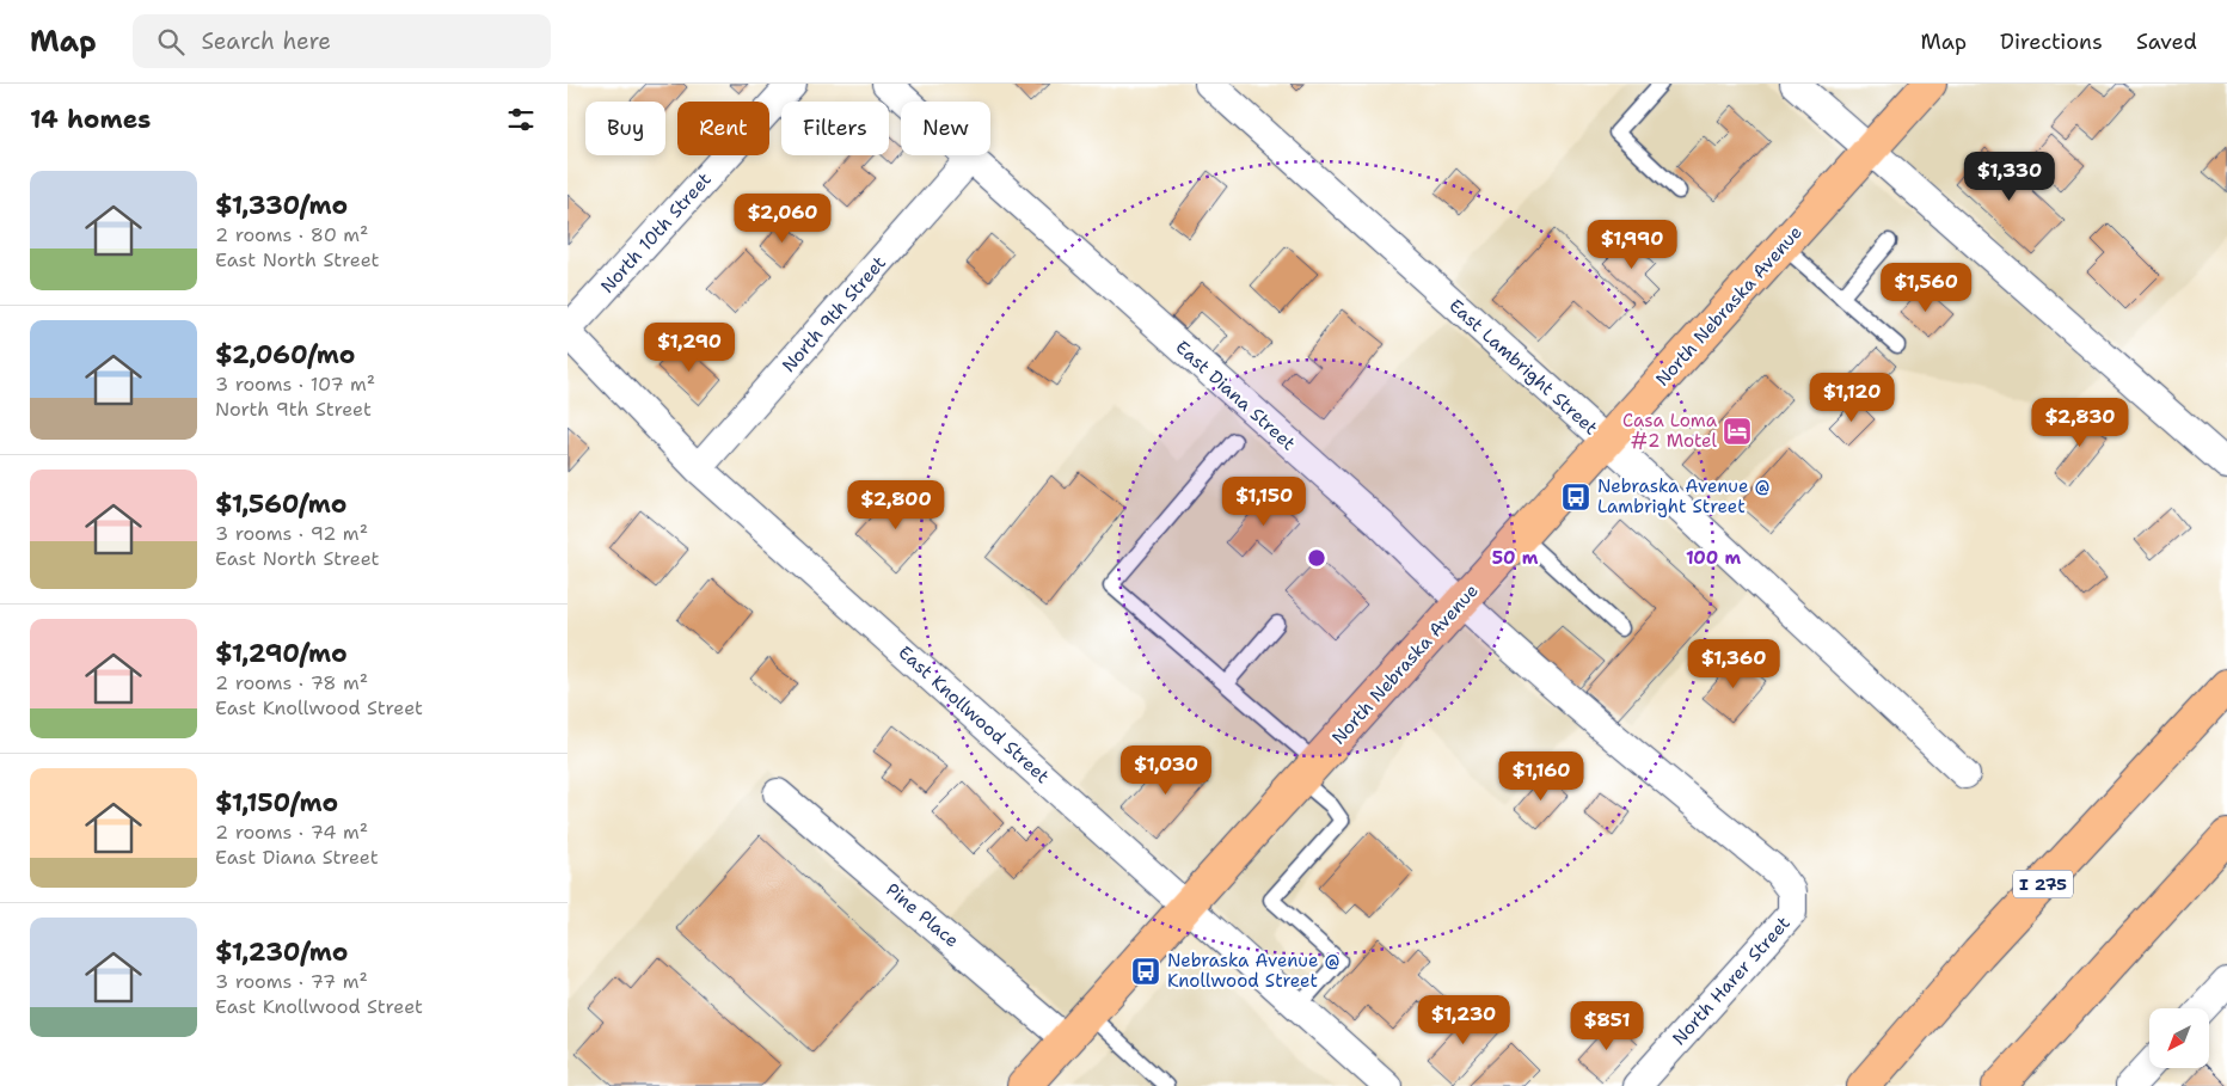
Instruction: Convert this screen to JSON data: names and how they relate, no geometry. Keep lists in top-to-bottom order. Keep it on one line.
{"streets":{"main road":["North Nebraska Avenue","I 275"],"street":["North 10th Street","North 9th Street","East Lambright Street","East Diana Street","East Knollwood Street","Pine Place","North Harer Street"]},"crossings":[["North 10th Street","East Knollwood Street"],["North Nebraska Avenue","East Lambright Street"],["North Nebraska Avenue","East Diana Street"],["North Nebraska Avenue","East Knollwood Street"],["North Nebraska Avenue","Pine Place"],["North 9th Street","East Diana Street"],["North 9th Street","East Knollwood Street"],["East Diana Street","North Harer Street"]],"places":{"hotel":["Casa Loma #2 Motel"],"bus stop":["Nebraska Avenue @ Lambright Street","Nebraska Avenue @ Knollwood Street"]},"north":"bottom left","page":{"header":"Map","search":"Search here","nav":["Map","Directions","Saved"],"heading":"14 homes","chip":["Buy","Rent","Filters","New"],"price":["$1,330","$2,060","$1,990","$1,560","$1,290","$1,120","$2,830","$1,150","$2,800","$1,360","$1,030","$1,160","$1,230","$851"],"list":[{"name":"$1,330/mo","note":"2 rooms · 80 m² · East North Street"},{"name":"$2,060/mo","note":"3 rooms · 107 m² · North 9th Street"},{"name":"$1,560/mo","note":"3 rooms · 92 m² · East North Street"},{"name":"$1,290/mo","note":"2 rooms · 78 m² · East Knollwood Street"},{"name":"$1,150/mo","note":"2 rooms · 74 m² · East Diana Street"},{"name":"$1,230/mo","note":"3 rooms · 77 m² · East Knollwood Street"}]},"rings":["50 m","100 m"]}
